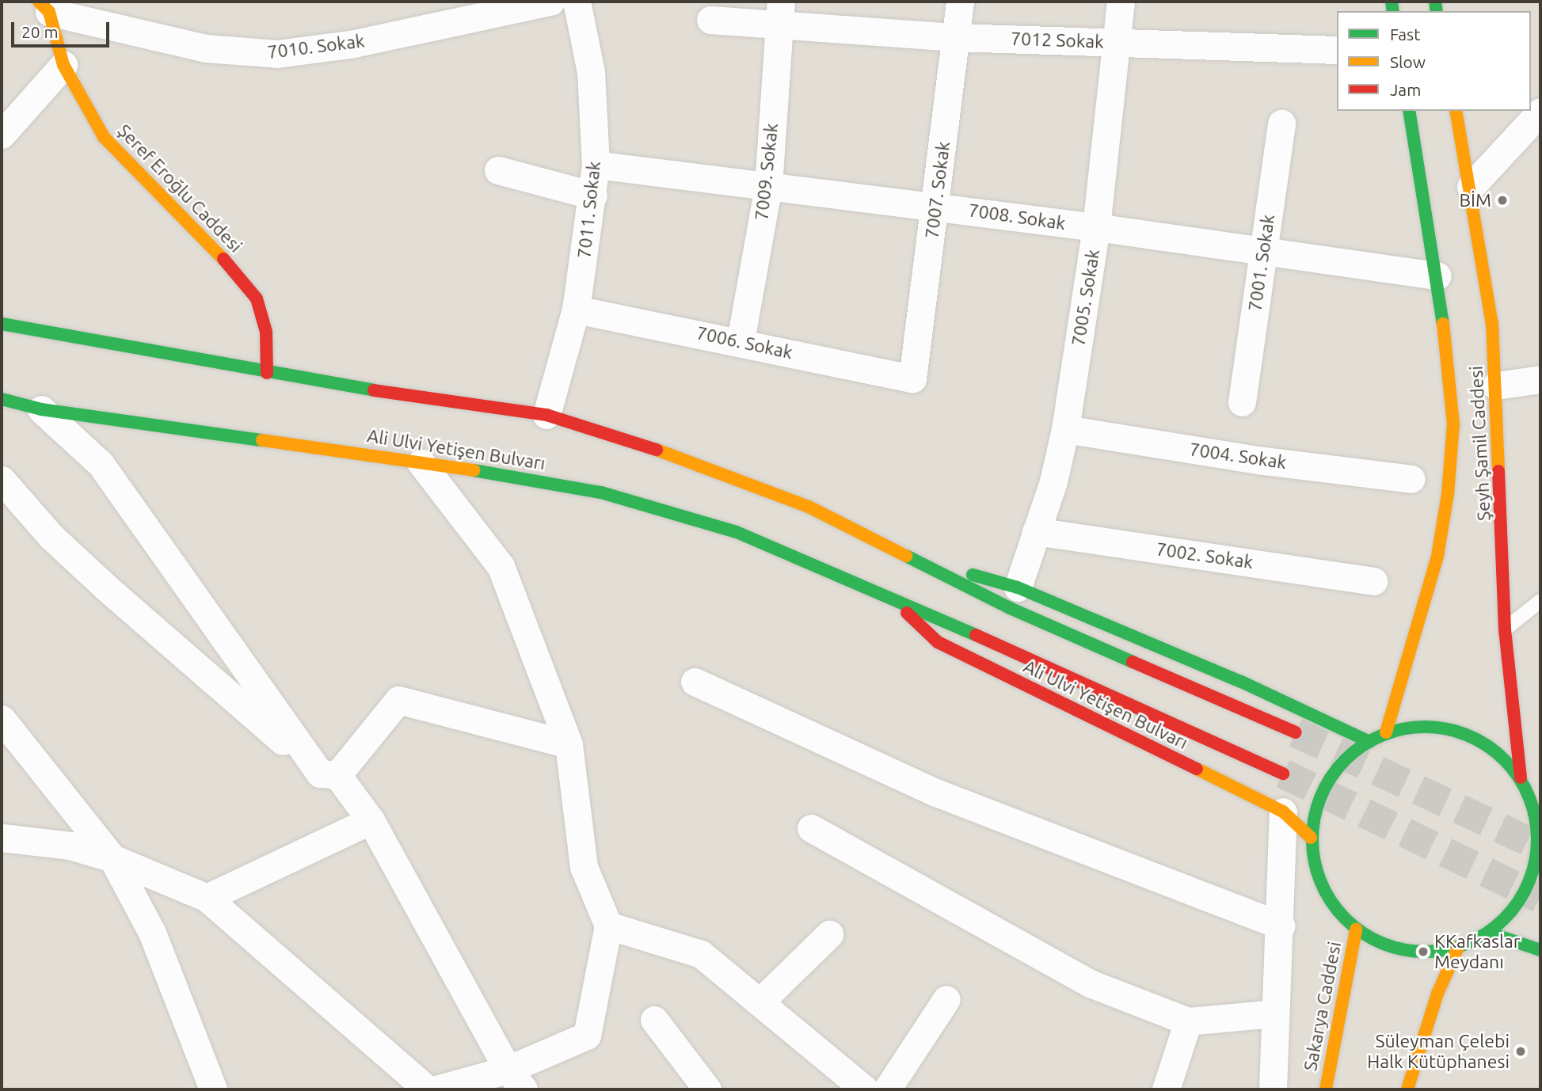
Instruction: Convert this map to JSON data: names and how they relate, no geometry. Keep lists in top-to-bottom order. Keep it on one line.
{"streets":{"main road":["Şeref Eroğlu Caddesi","Şeyh Şamil Caddesi","Ali Ulvi Yetişen Bulvarı","Sakarya Caddesi"],"street":["7012 Sokak","7010. Sokak","7009. Sokak","7007. Sokak","7011. Sokak","7008. Sokak","7001. Sokak","7005. Sokak","7006. Sokak","7004. Sokak","7002. Sokak"]},"crossings":[["7012 Sokak","7009. Sokak"],["7012 Sokak","7007. Sokak"],["7012 Sokak","7005. Sokak"],["7010. Sokak","Şeref Eroğlu Caddesi"],["7009. Sokak","7008. Sokak"],["7009. Sokak","7006. Sokak"],["7007. Sokak","7008. Sokak"],["7007. Sokak","7006. Sokak"],["7011. Sokak","7008. Sokak"],["7011. Sokak","7006. Sokak"],["7008. Sokak","7001. Sokak"],["7008. Sokak","7005. Sokak"],["7005. Sokak","7004. Sokak"],["7005. Sokak","7002. Sokak"]],"places":["BİM","KKafkaslar Meydanı","Süleyman Çelebi Halk Kütüphanesi"],"legend":["Fast","Slow","Jam"],"scale_bar":"20 m"}
